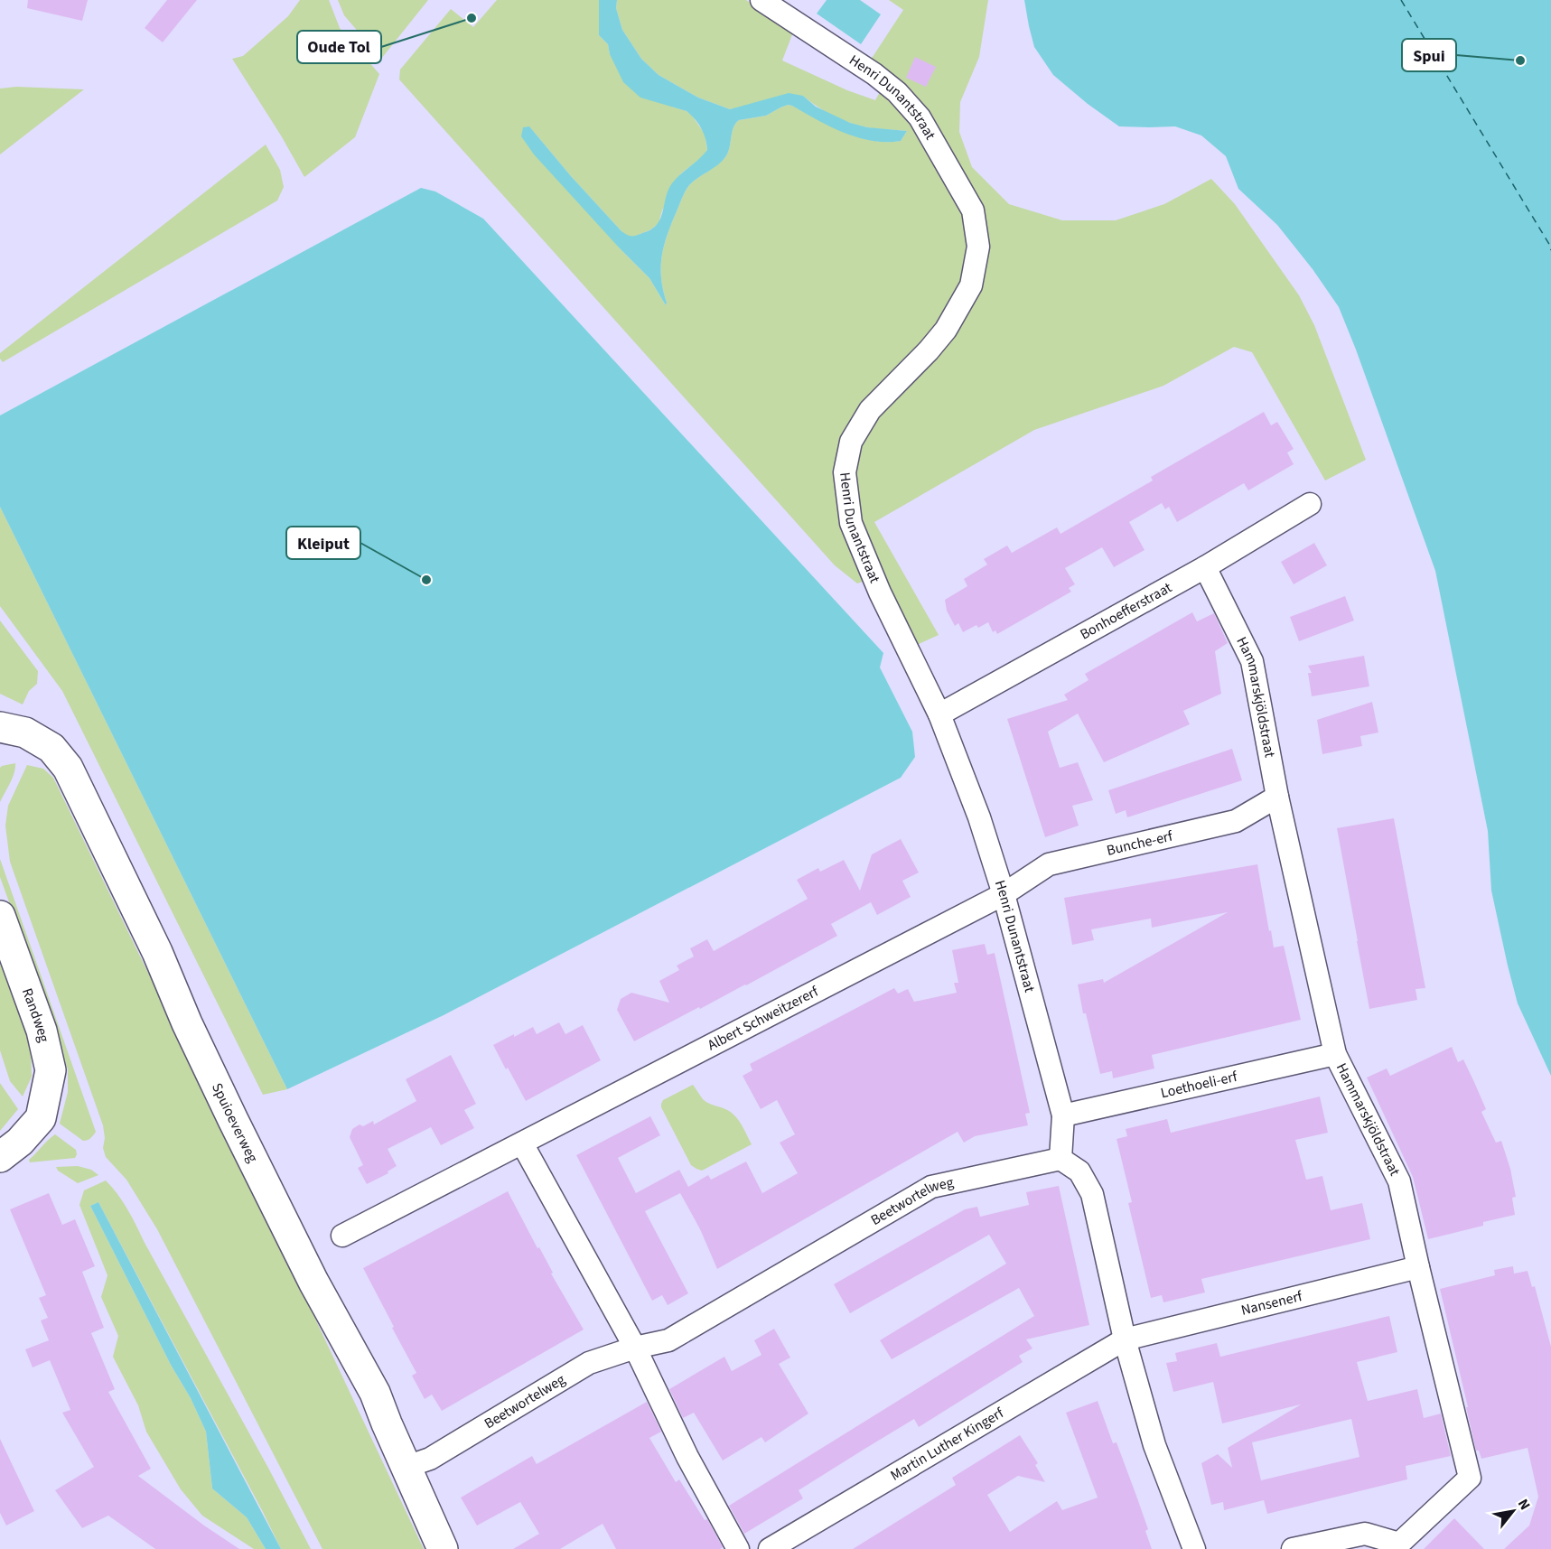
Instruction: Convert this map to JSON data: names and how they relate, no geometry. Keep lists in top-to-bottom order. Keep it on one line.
{"streets":{"street":["Henri Dunantstraat","Bonhoefferstraat","Hammarskjöldstraat","Bunche-erf","Randweg","Albert Schweitzererf","Loethoeli-erf","Spuioeverweg","Beetwortelweg","Nansenerf","Martin Luther Kingerf"]},"crossings":[["Henri Dunantstraat","Bonhoefferstraat"],["Henri Dunantstraat","Bunche-erf"],["Henri Dunantstraat","Albert Schweitzererf"],["Henri Dunantstraat","Loethoeli-erf"],["Henri Dunantstraat","Beetwortelweg"],["Bonhoefferstraat","Hammarskjöldstraat"],["Hammarskjöldstraat","Bunche-erf"],["Hammarskjöldstraat","Loethoeli-erf"],["Hammarskjöldstraat","Nansenerf"],["Bunche-erf","Albert Schweitzererf"],["Spuioeverweg","Beetwortelweg"],["Nansenerf","Martin Luther Kingerf"]],"places":["Oude Tol","Spui","Kleiput"],"north":"top right"}
